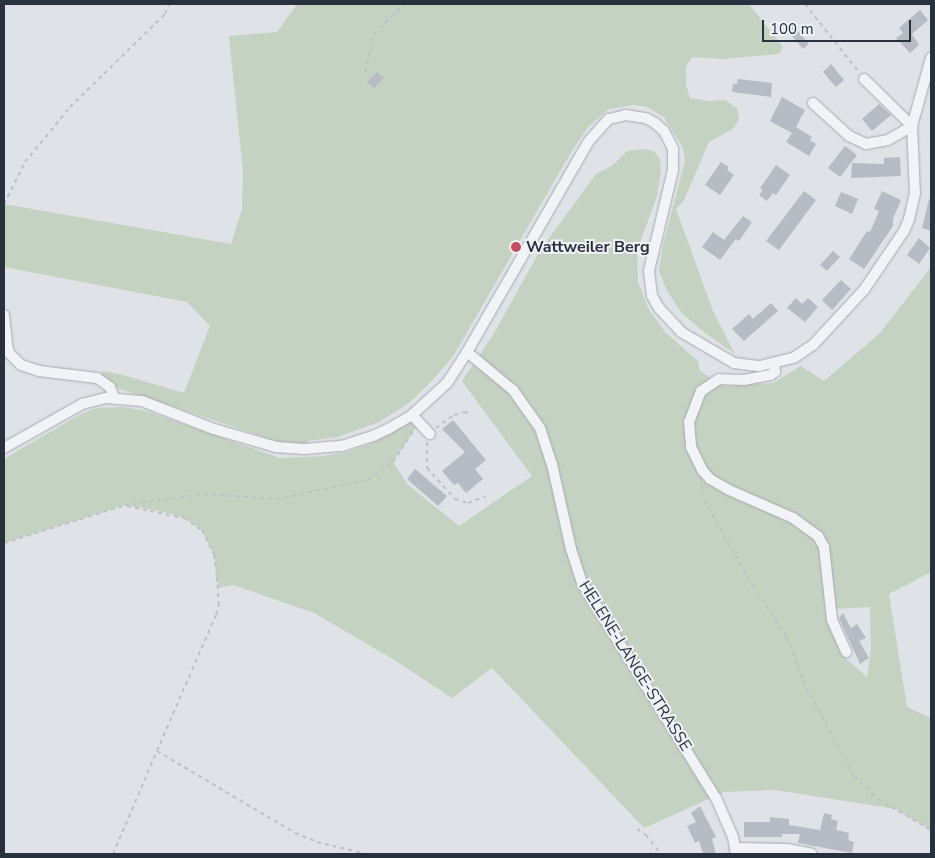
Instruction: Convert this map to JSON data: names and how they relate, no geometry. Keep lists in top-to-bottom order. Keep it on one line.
{"streets":{"street":["HELENE-LANGE-STRASSE"]},"places":["Wattweiler Berg"],"scale_bar":"100 m"}
